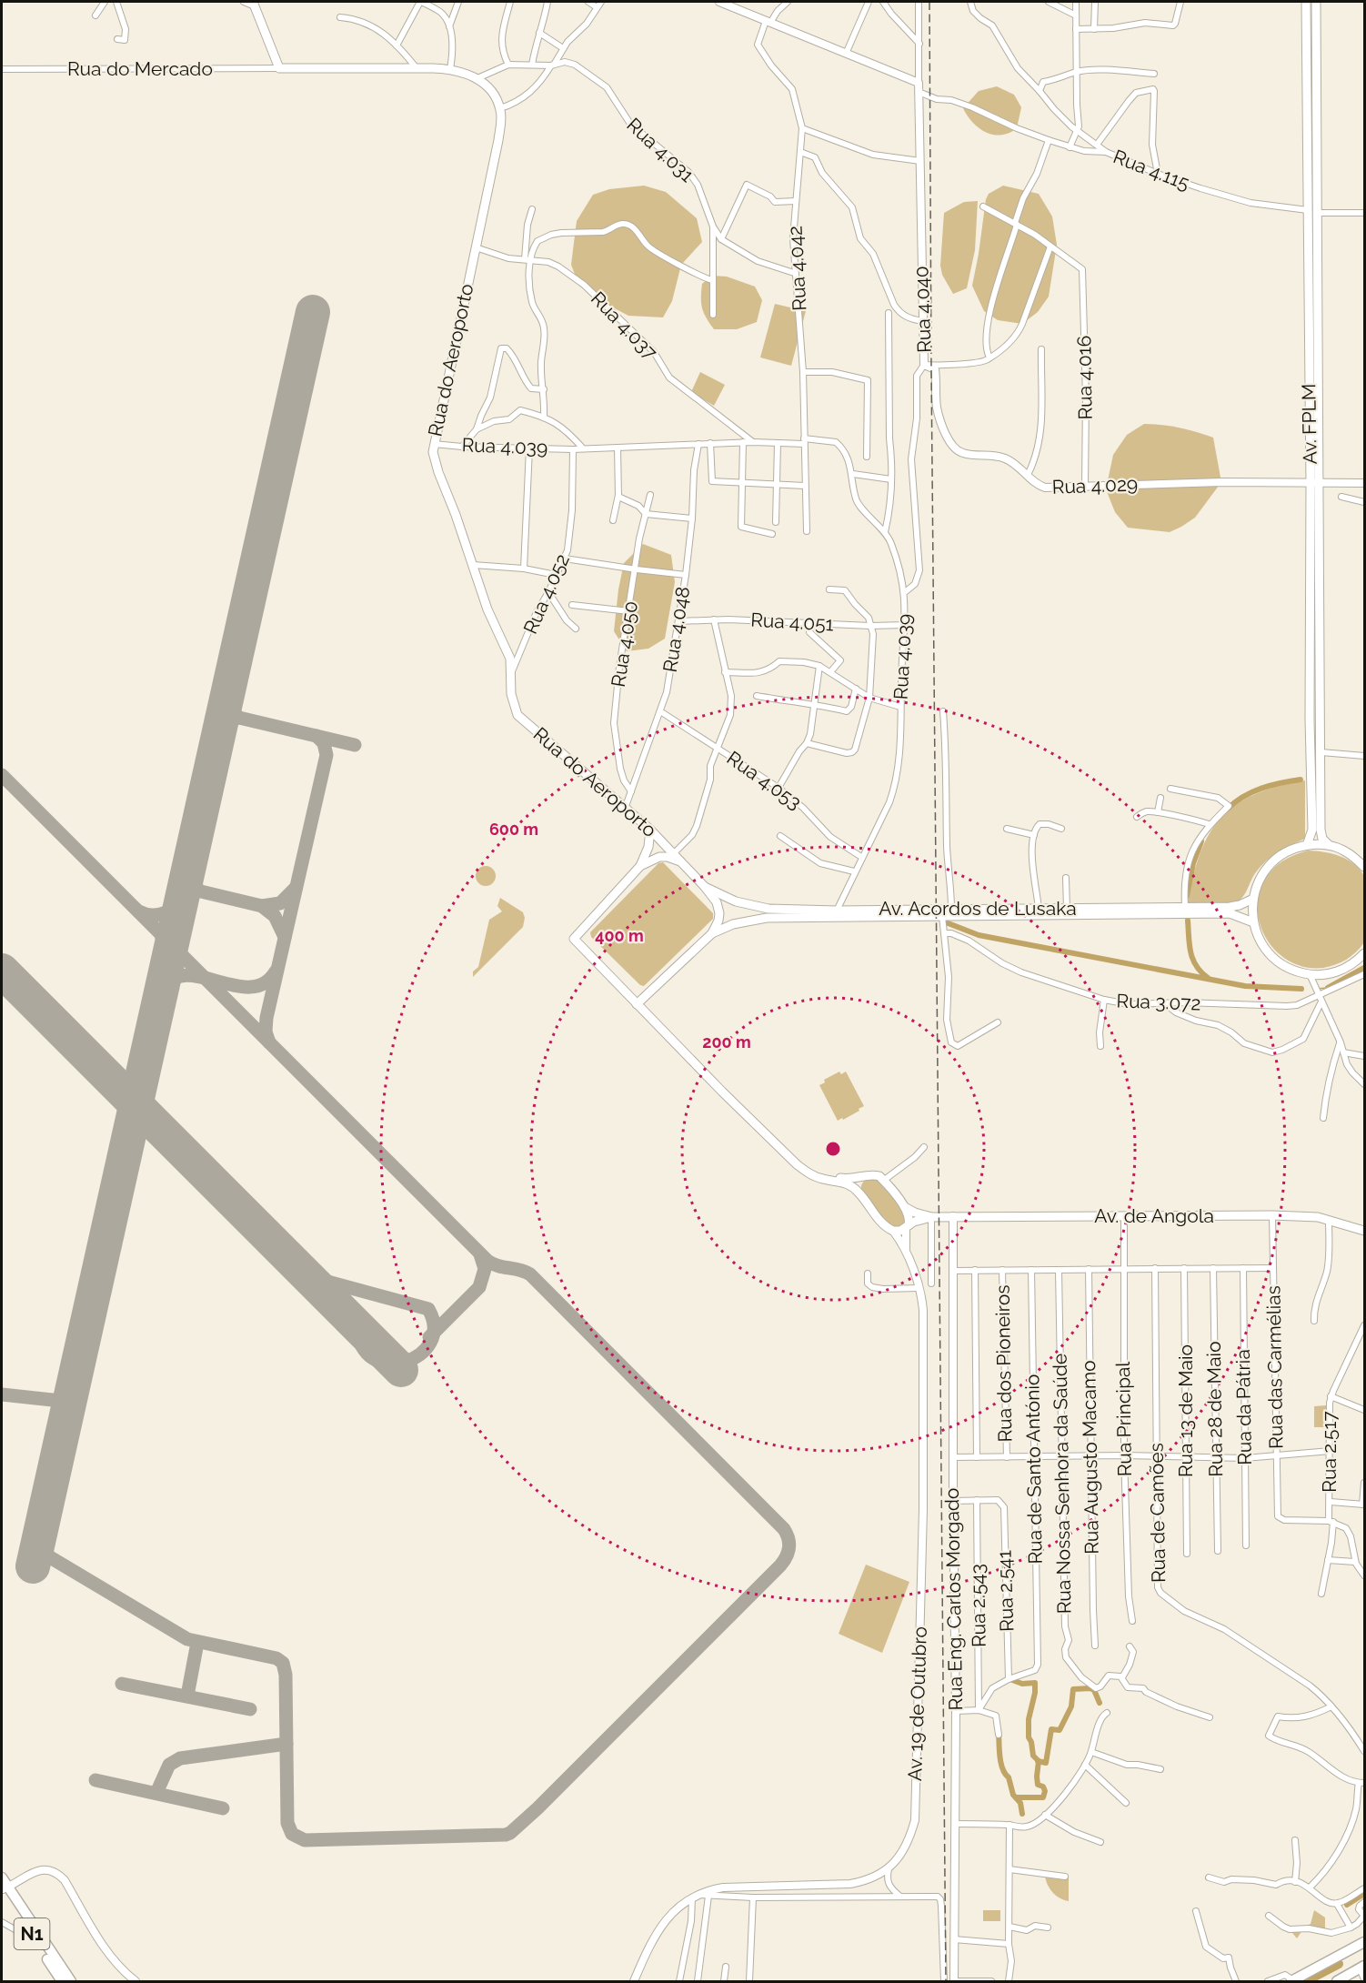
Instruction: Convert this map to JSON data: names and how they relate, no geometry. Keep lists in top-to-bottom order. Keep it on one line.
{"streets":{"main road":["Rua do Aeroporto","Av. FPLM","Av. Acordos de Lusaka","Av. de Angola","N1"],"street":["Rua do Mercado","Rua 4.031","Rua 4.115","Rua 4.042","Rua 4.040","Rua 4.037","Rua 4.016","Rua 4.039","Rua 4.029","Rua 4.052","Rua 4.051","Rua 4.048","Rua 4.050","Rua 4.053","Rua 3.072","Rua dos Pioneiros","Rua das Carmélias","Rua da Pátria","Rua 28 de Maio","Rua 13 de Maio","Rua Principal","Rua 2.517","Rua Augusto Macamo","Rua de Santo António","Rua Nossa Senhora da Saúde","Rua de Camões","Rua 2.541","Rua Eng. Carlos Morgado","Rua 2.543","Av. 19 de Outubro"]},"crossings":[["Rua 4.031","Rua 4.042"],["Rua 4.115","Rua 4.040"],["Rua 4.115","Av. FPLM"],["Rua 4.042","Rua 4.039"],["Rua 4.040","Rua 4.039"],["Rua 4.040","Rua 4.029"],["Rua 4.037","Rua do Aeroporto"],["Rua 4.037","Rua 4.039"],["Rua do Aeroporto","Rua 4.039"],["Rua do Aeroporto","Rua 4.052"],["Rua do Aeroporto","Rua 4.048"],["Rua do Aeroporto","Av. Acordos de Lusaka"],["Rua 4.016","Rua 4.029"],["Av. FPLM","Rua 4.029"],["Rua 4.039","Rua 4.052"],["Rua 4.039","Rua 4.051"],["Rua 4.039","Rua 4.048"],["Rua 4.039","Rua 4.053"],["Rua 4.039","Av. Acordos de Lusaka"],["Rua 4.051","Rua 4.048"],["Rua 4.048","Rua 4.050"],["Rua 4.048","Rua 4.053"],["Av. de Angola","Rua das Carmélias"],["Av. de Angola","Rua Principal"],["Av. de Angola","Rua Eng. Carlos Morgado"],["Rua das Carmélias","Rua 2.517"],["Rua de Santo António","Rua 2.541"],["Rua 2.541","Rua 2.543"]],"rings":["600 m","400 m","200 m"]}
